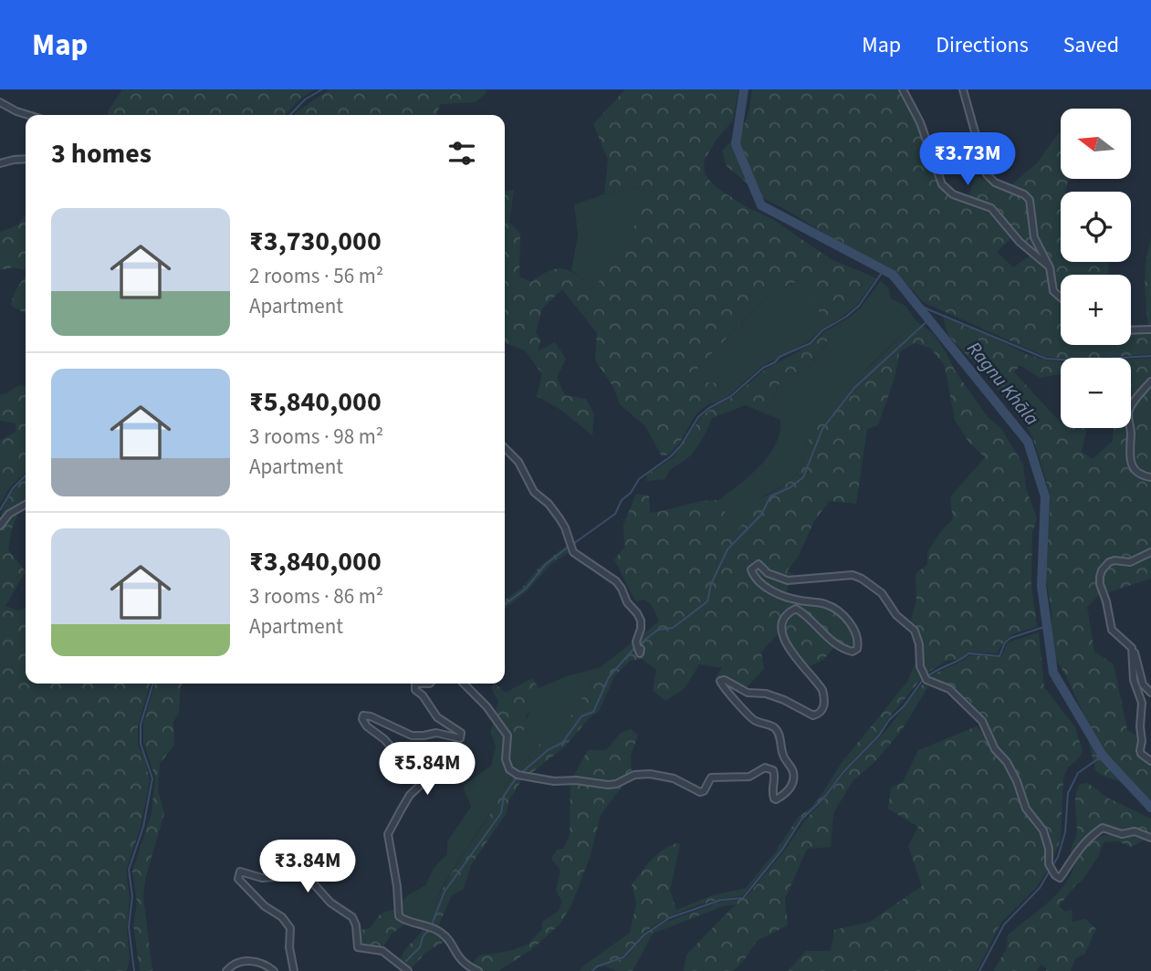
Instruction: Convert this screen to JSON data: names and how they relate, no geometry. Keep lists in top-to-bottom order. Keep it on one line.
{"water":["Ragnu Khāla"],"north":"left","page":{"header":"Map","nav":["Map","Directions","Saved"],"map_buttons":["+","−"],"heading":"3 homes","price":["₹3.73M","₹5.84M","₹3.84M"],"list":[{"name":"₹3,730,000","note":"2 rooms · 56 m² · Apartment"},{"name":"₹5,840,000","note":"3 rooms · 98 m² · Apartment"},{"name":"₹3,840,000","note":"3 rooms · 86 m² · Apartment"}]}}
